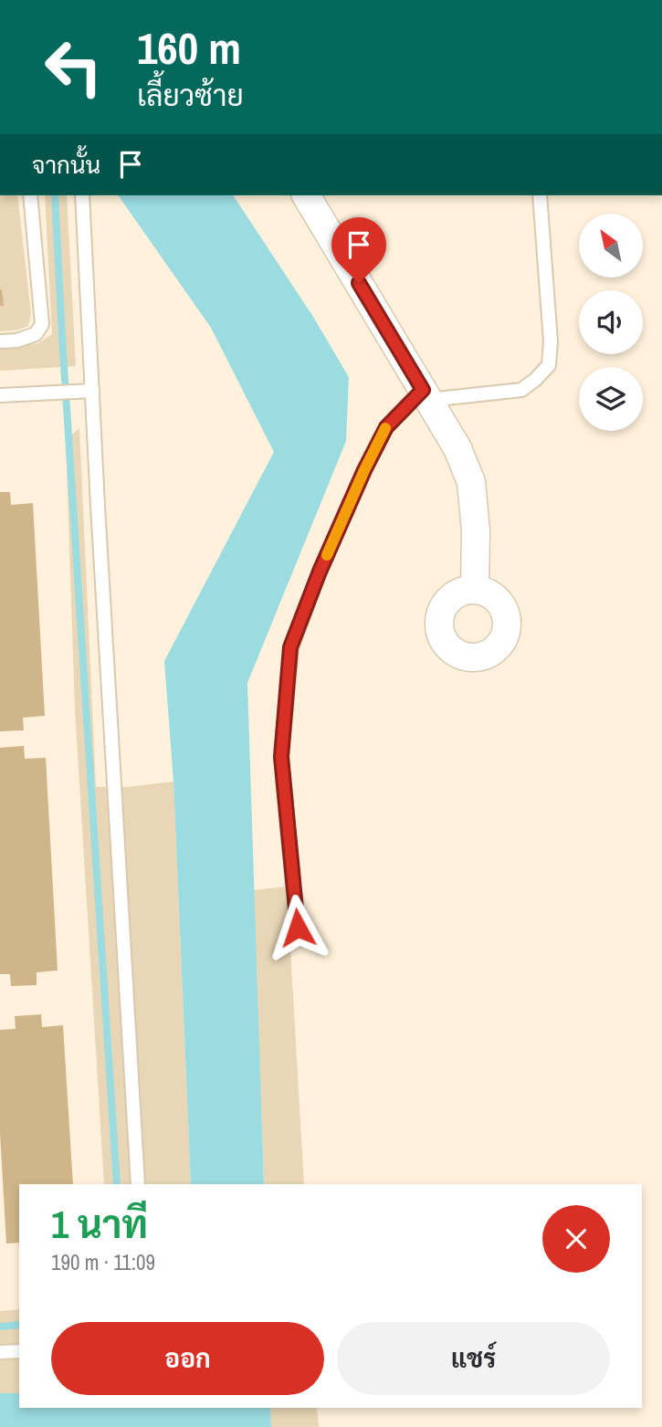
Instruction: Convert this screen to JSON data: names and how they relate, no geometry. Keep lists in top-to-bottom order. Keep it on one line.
{"north":"top left","page":{"turn":["160 m","เลี้ยวซ้าย"],"then":"จากนั้น","heading":["1 นาที","190 m · 11:09"],"buttons":["ออก","แชร์"]}}
